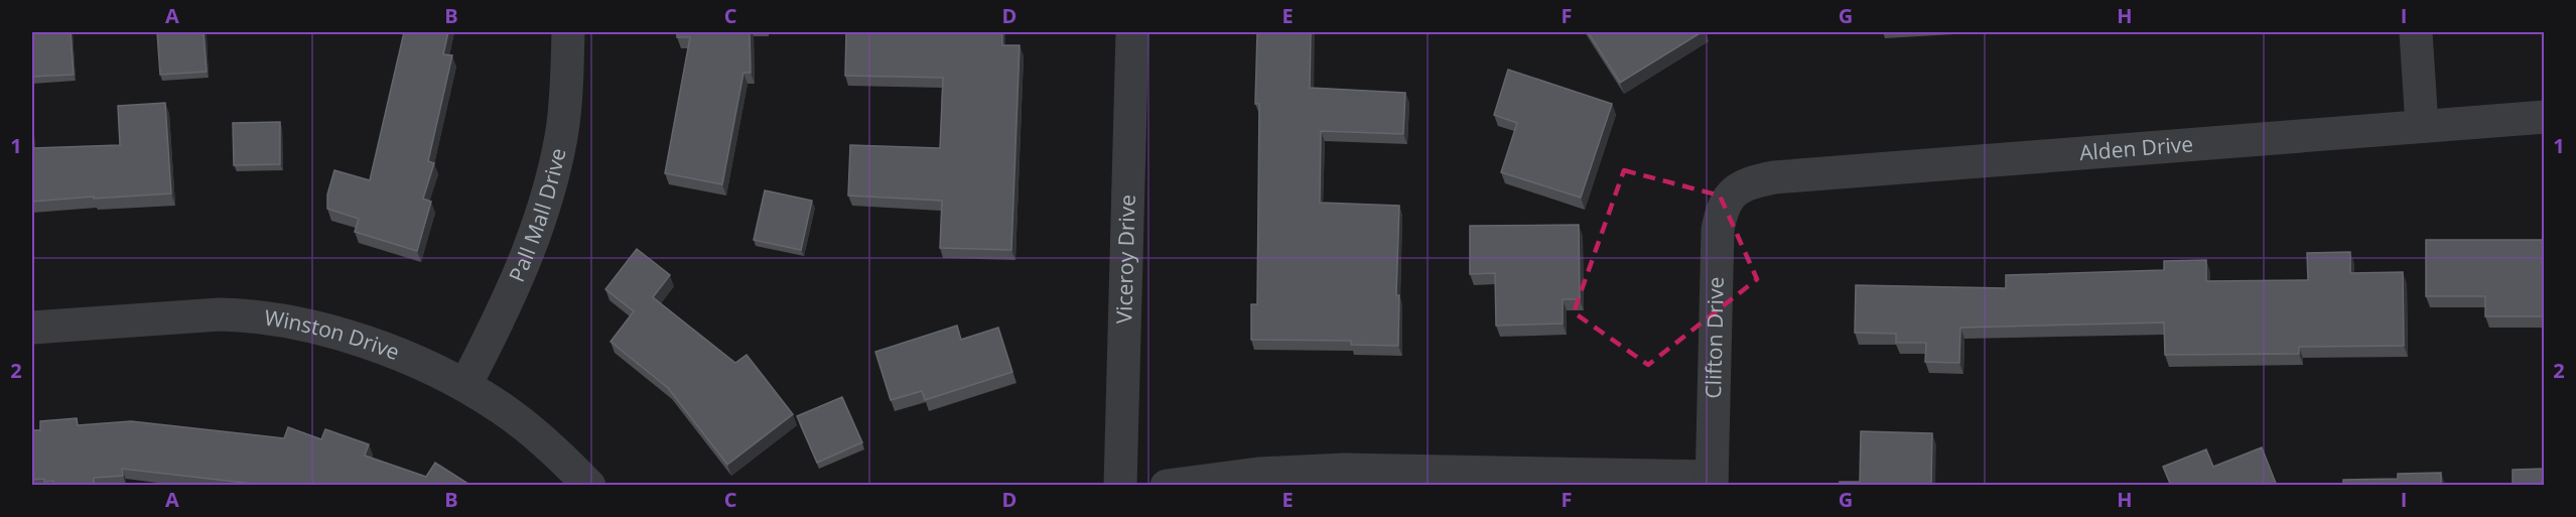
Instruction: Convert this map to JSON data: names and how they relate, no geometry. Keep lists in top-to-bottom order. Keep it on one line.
{"streets":{"street":["Alden Drive","Pall Mall Drive","Viceroy Drive","Winston Drive","Clifton Drive"]},"crossings":[["Alden Drive","Clifton Drive"],["Pall Mall Drive","Winston Drive"]],"grid":{"columns":["A","B","C","D","E","F","G","H","I"],"rows":["1","2"]}}
